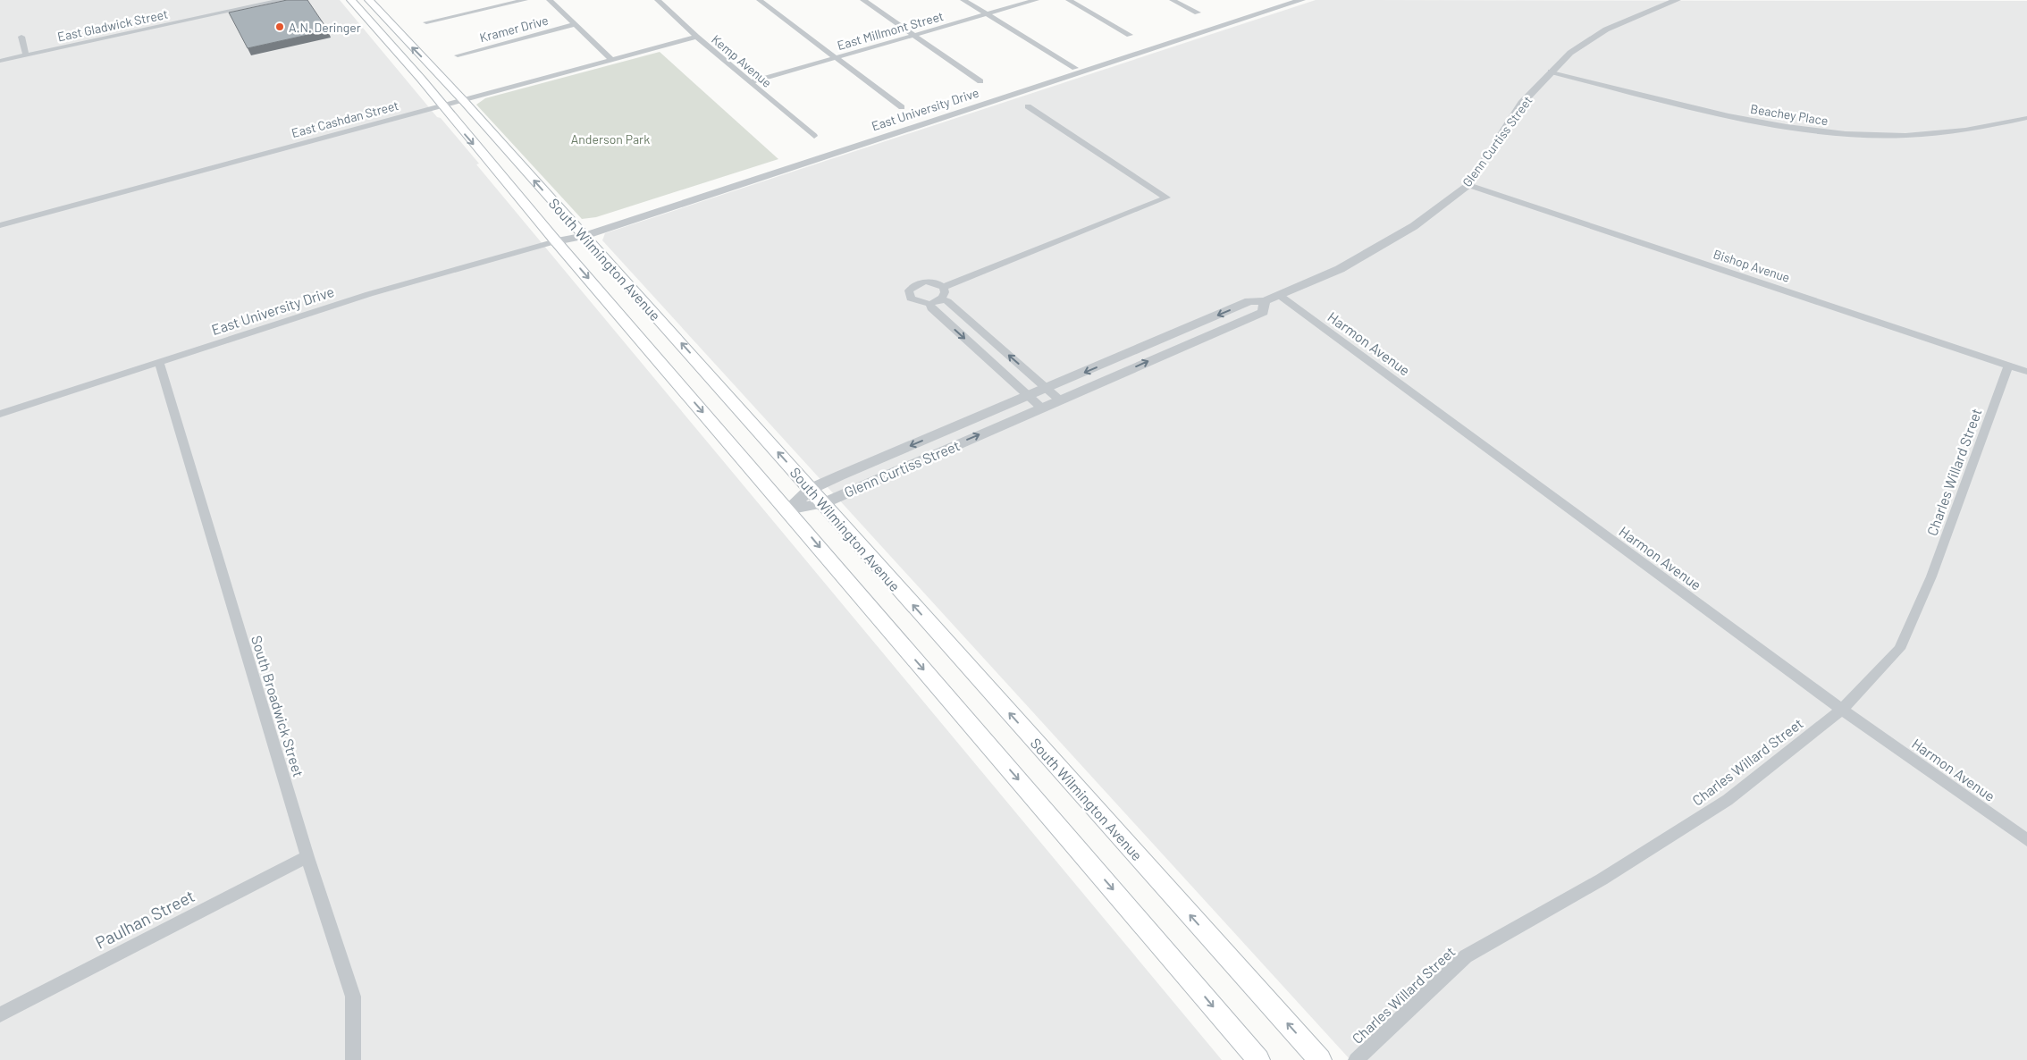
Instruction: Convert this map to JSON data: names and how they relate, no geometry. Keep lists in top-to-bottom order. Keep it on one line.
{"streets":{"main road":["South Wilmington Avenue"],"street":["East Gladwick Street","Kramer Drive","East Millmont Street","Kemp Avenue","East University Drive","Beachey Place","East Cashdan Street","Glenn Curtiss Street","Bishop Avenue","Harmon Avenue","Charles Willard Street","South Broadwick Street","Paulhan Street"]},"crossings":[["East Millmont Street","Kemp Avenue"],["Kemp Avenue","East Cashdan Street"],["East University Drive","South Wilmington Avenue"],["East University Drive","South Broadwick Street"],["Beachey Place","Glenn Curtiss Street"],["East Cashdan Street","South Wilmington Avenue"],["Glenn Curtiss Street","South Wilmington Avenue"],["Glenn Curtiss Street","Bishop Avenue"],["Glenn Curtiss Street","Harmon Avenue"],["Bishop Avenue","Charles Willard Street"],["Harmon Avenue","Charles Willard Street"],["South Broadwick Street","Paulhan Street"]],"parks":["Anderson Park"],"places":["A.N. Deringer"]}
